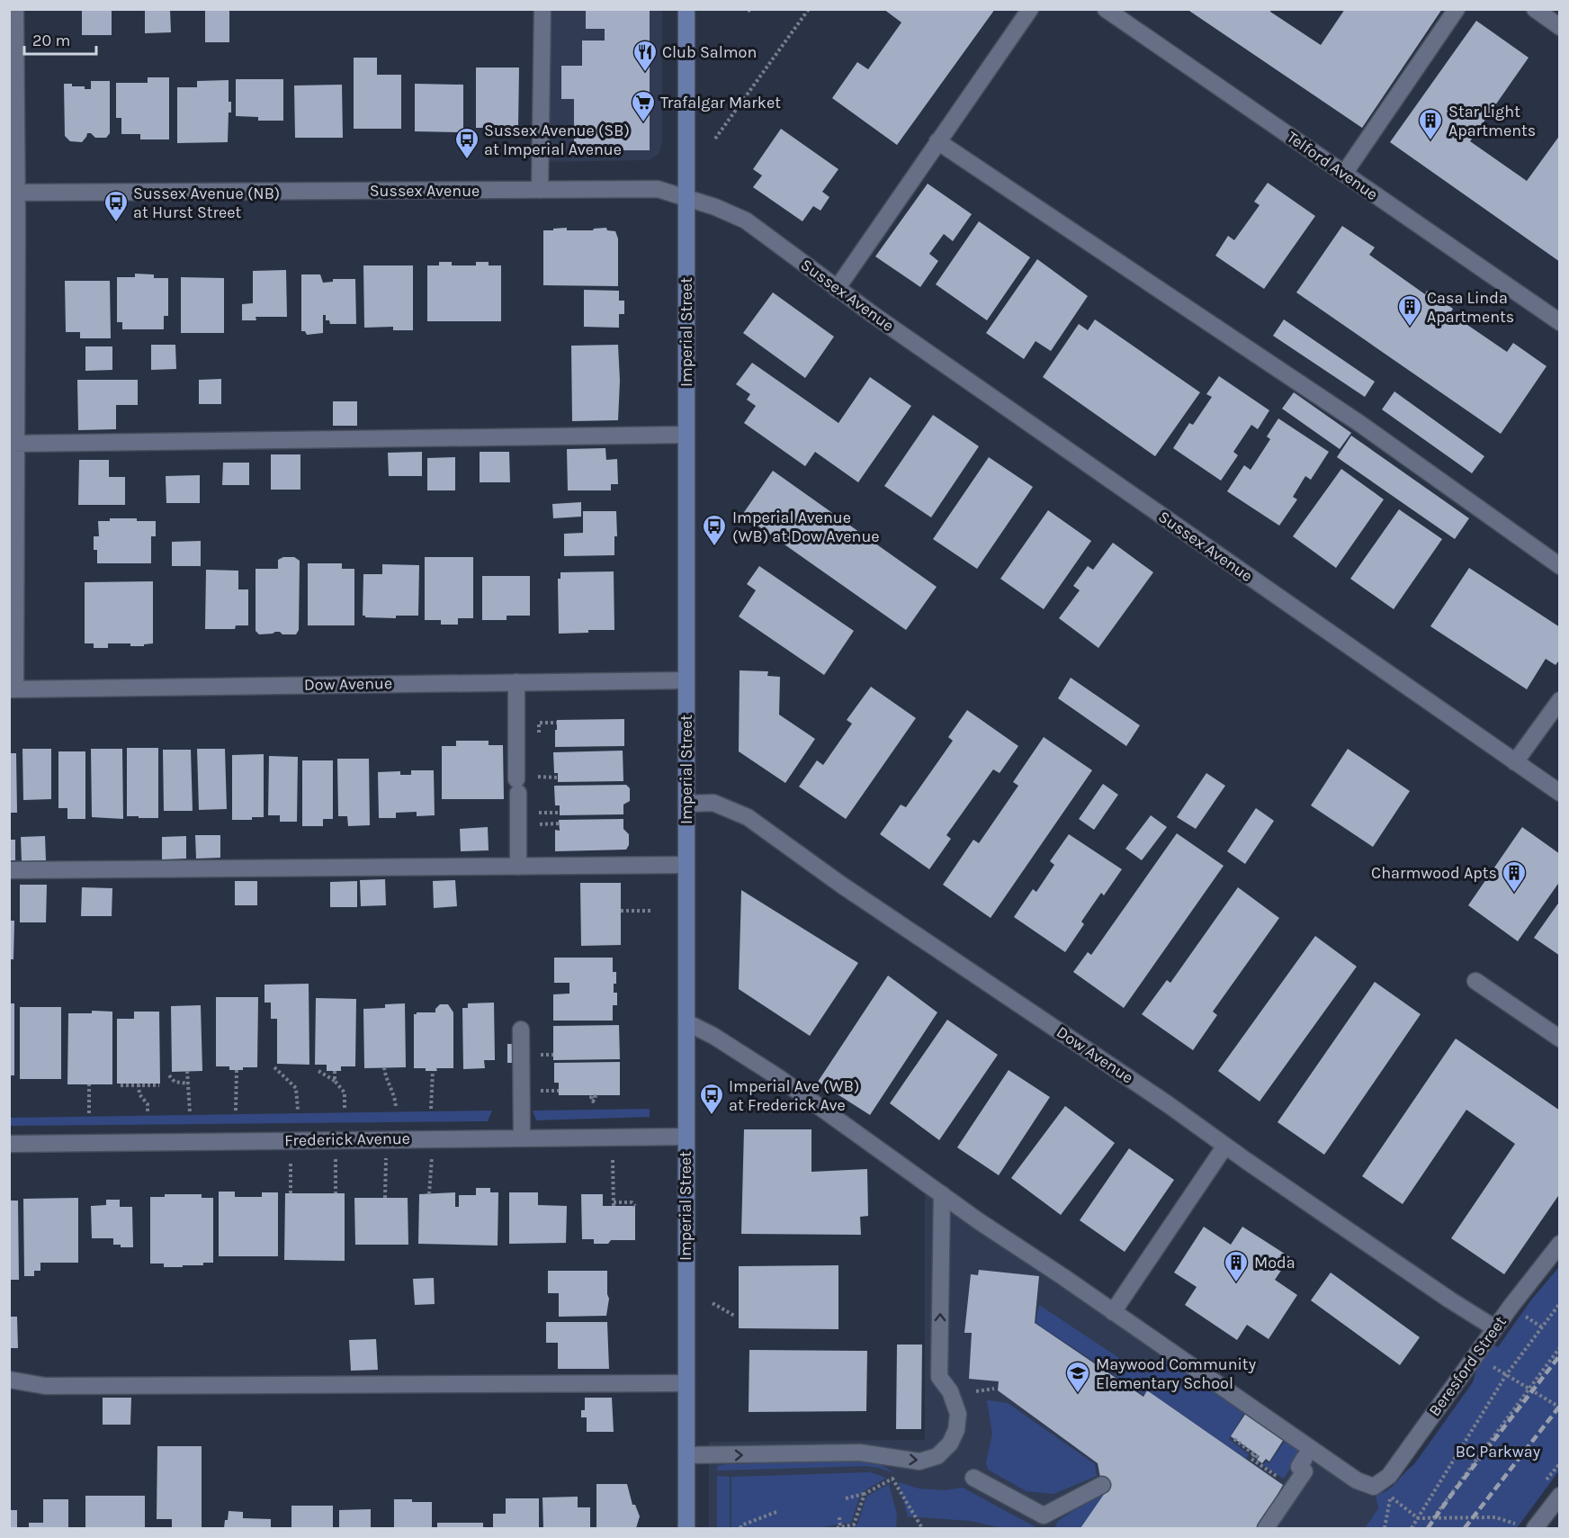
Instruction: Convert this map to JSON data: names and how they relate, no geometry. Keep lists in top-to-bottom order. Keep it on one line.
{"streets":{"main road":["Imperial Street"],"street":["Telford Avenue","Sussex Avenue","Dow Avenue","Frederick Avenue","Beresford Street"]},"crossings":[["Sussex Avenue","Imperial Street"],["Imperial Street","Dow Avenue"],["Imperial Street","Frederick Avenue"],["Dow Avenue","Beresford Street"]],"parks":["BC Parkway"],"places":{"restaurant":["Club Salmon"],"supermarket":["Trafalgar Market"],"building":["Star Light Apartments","Casa Linda Apartments","Charmwood Apts","Moda"],"bus stop":["Sussex Avenue (SB) at Imperial Avenue","Sussex Avenue (NB) at Hurst Street","Imperial Avenue (WB) at Dow Avenue","Imperial Ave (WB) at Frederick Ave"],"school or university":["Maywood Community Elementary School"]},"scale_bar":"20 m"}
